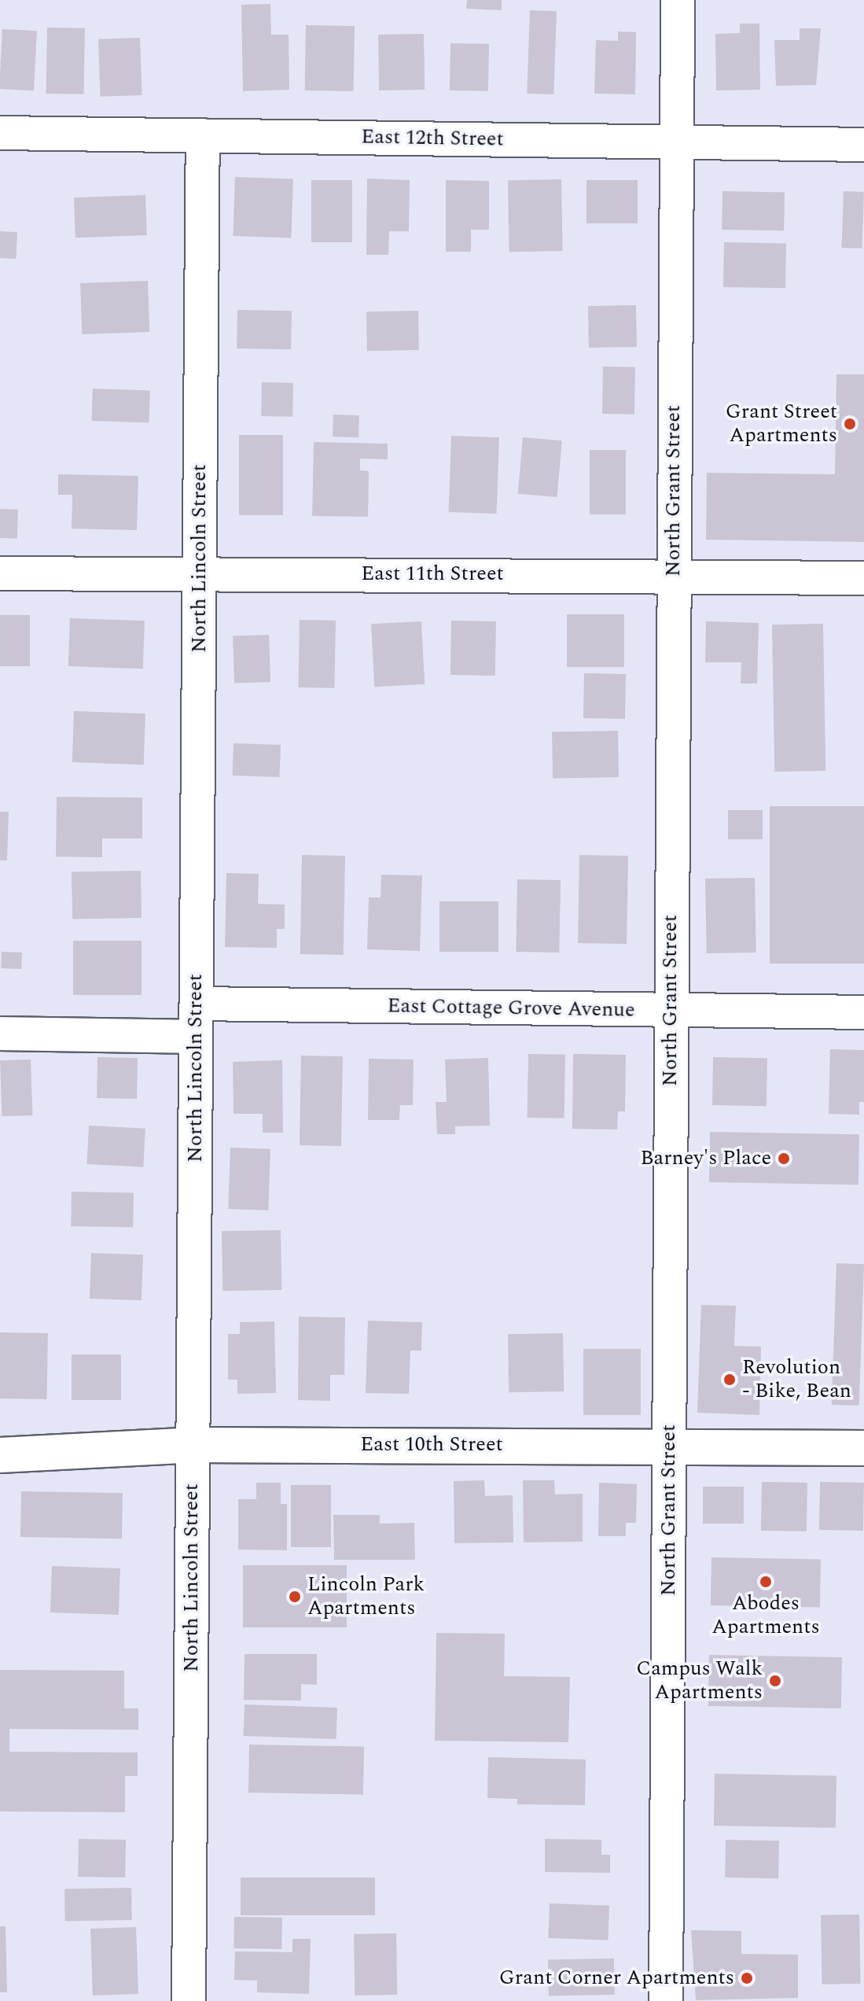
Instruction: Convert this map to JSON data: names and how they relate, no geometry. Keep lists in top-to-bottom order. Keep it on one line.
{"streets":{"street":["East 12th Street","North Grant Street","North Lincoln Street","East 11th Street","East Cottage Grove Avenue","East 10th Street"]},"crossings":[["East 12th Street","North Grant Street"],["East 12th Street","North Lincoln Street"],["North Grant Street","East 11th Street"],["North Grant Street","East Cottage Grove Avenue"],["North Grant Street","East 10th Street"],["North Lincoln Street","East 11th Street"],["North Lincoln Street","East Cottage Grove Avenue"],["North Lincoln Street","East 10th Street"]],"places":["Grant Street Apartments","Barney's Place","Revolution - Bike, Bean","Abodes Apartments","Lincoln Park Apartments","Campus Walk Apartments","Grant Corner Apartments"]}
